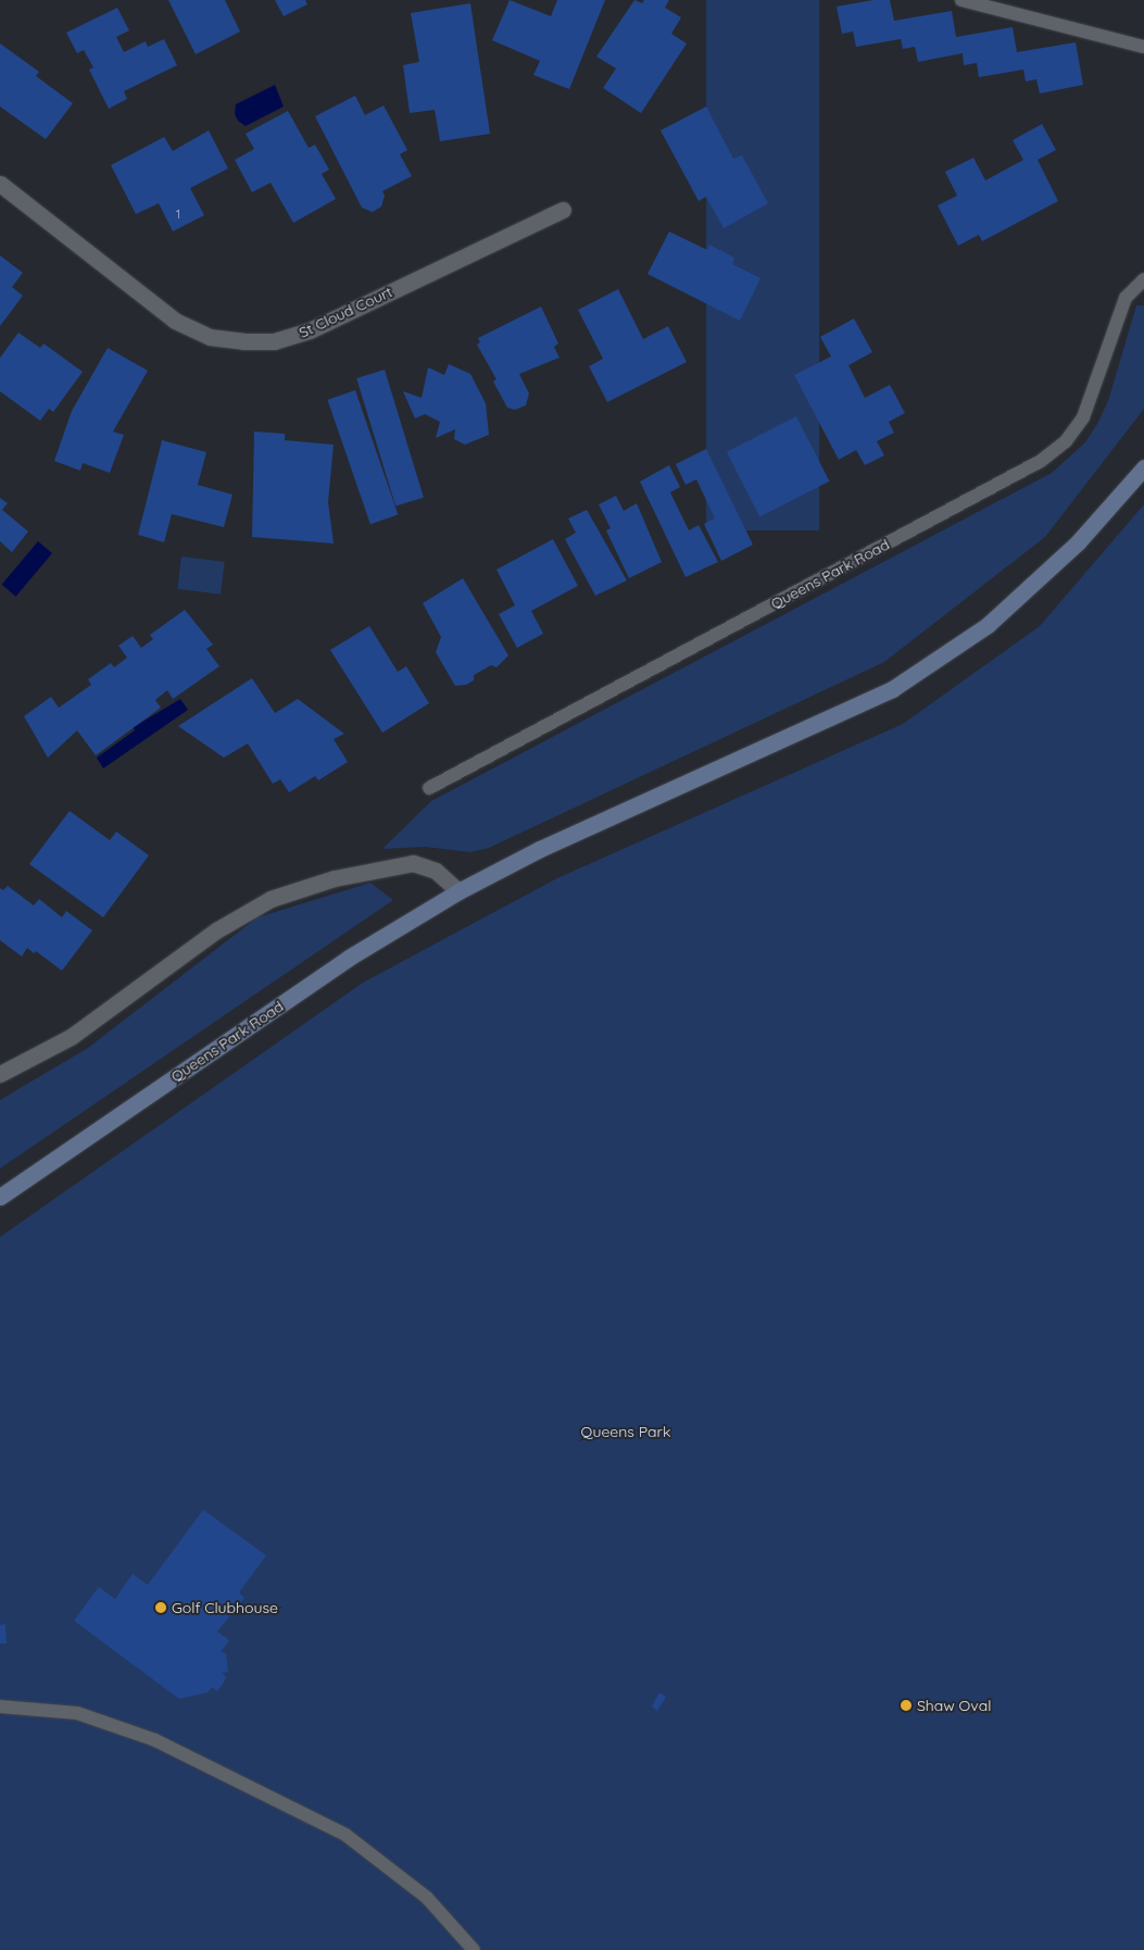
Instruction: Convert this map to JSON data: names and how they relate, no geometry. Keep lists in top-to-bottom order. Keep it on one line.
{"streets":{"main road":["Queens Park Road"],"street":["St Cloud Court"]},"parks":["Queens Park"],"places":["Golf Clubhouse","Shaw Oval"],"house_numbers":["1"]}
